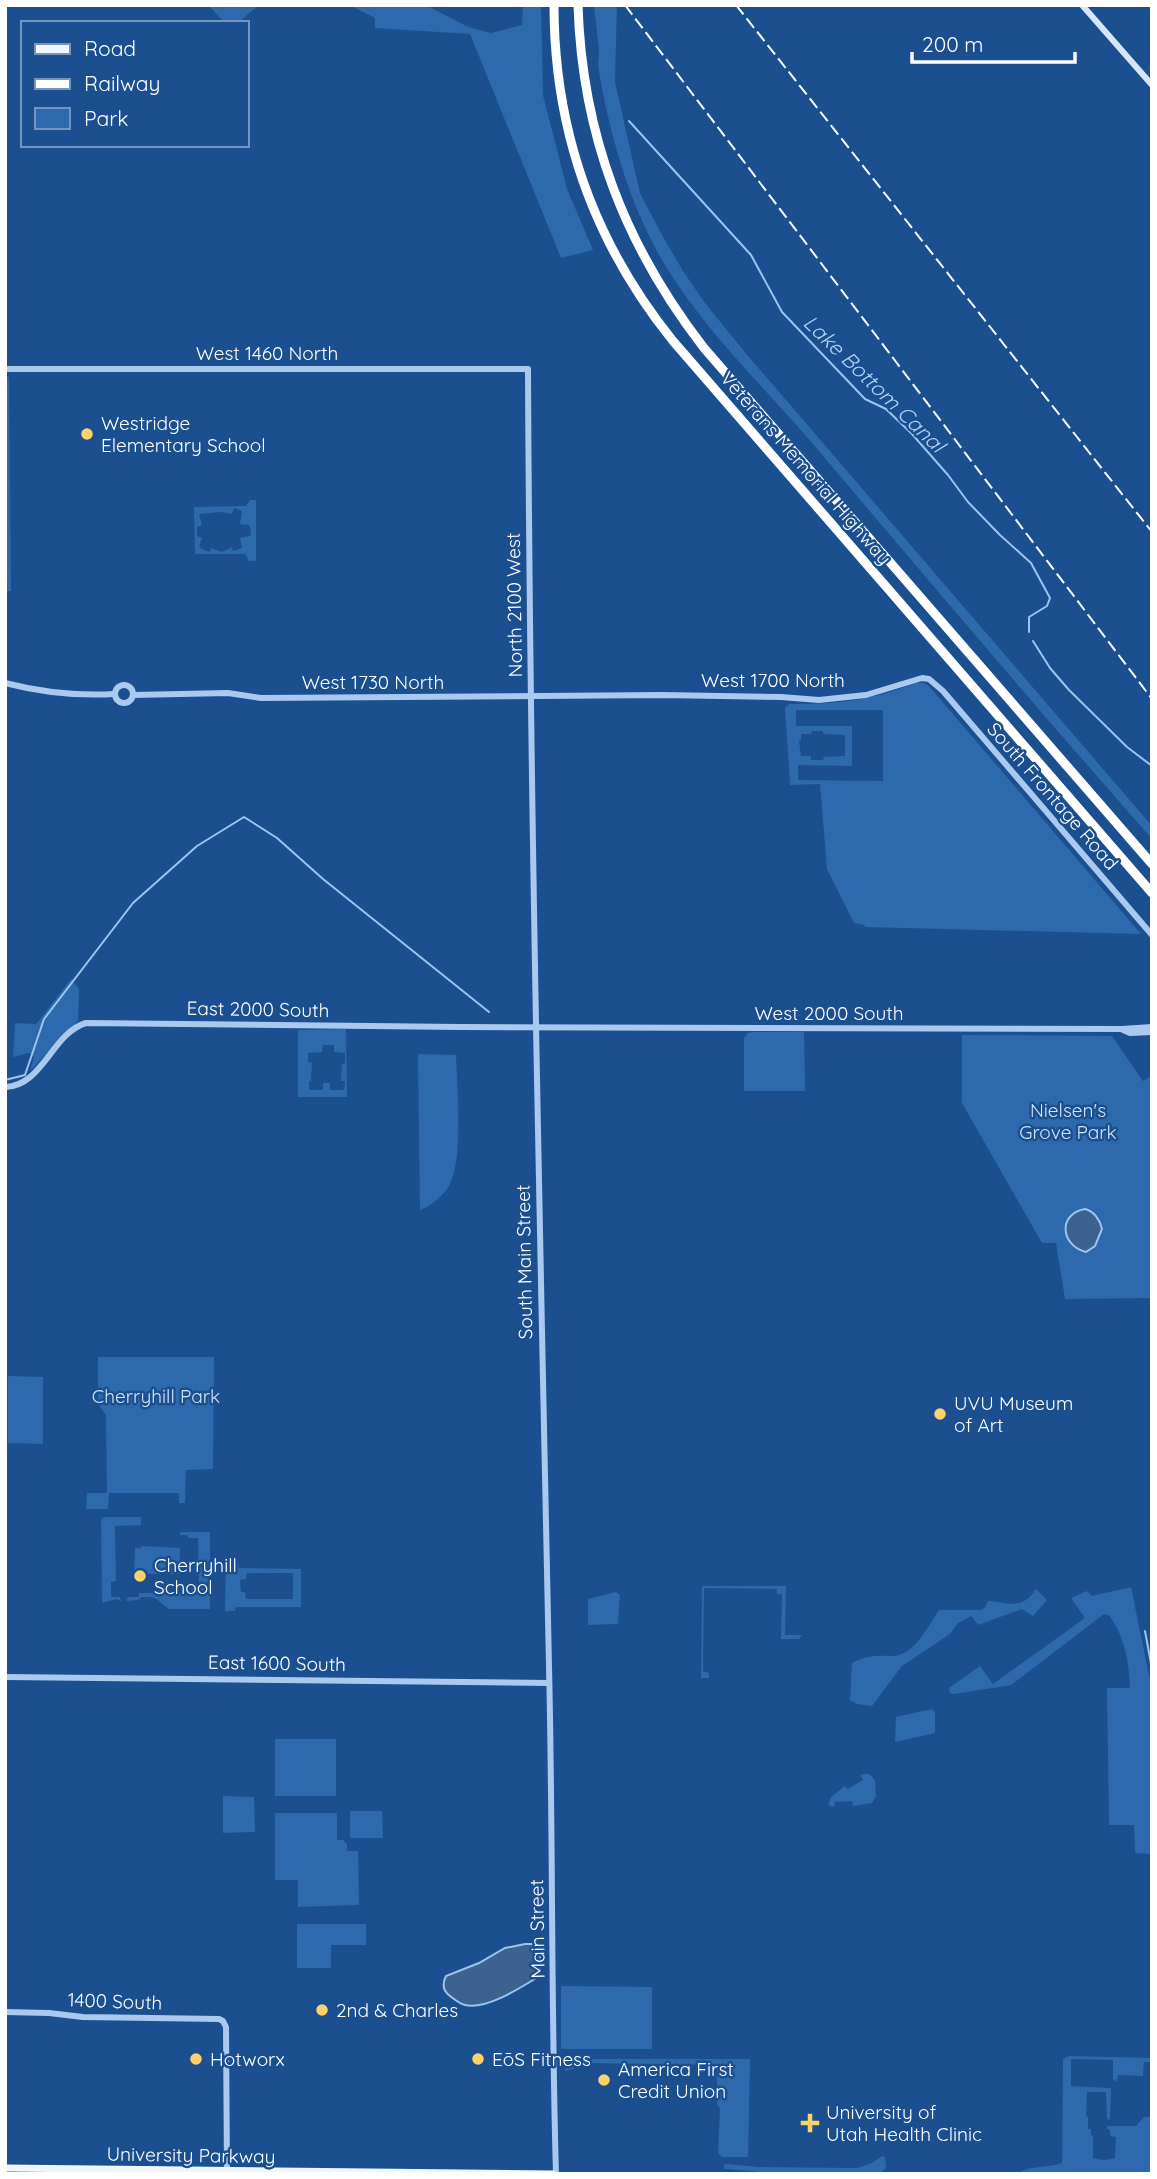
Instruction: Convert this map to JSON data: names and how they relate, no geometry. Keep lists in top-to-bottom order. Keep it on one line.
{"streets":{"highway":["Veterans Memorial Highway"],"main road":["University Parkway"],"street":["West 1460 North","North 2100 West","West 1700 North","West 1730 North","South Frontage Road","East 2000 South","West 2000 South","South Main Street","East 1600 South","Main Street","1400 South"]},"crossings":[["West 1460 North","North 2100 West"],["North 2100 West","West 1730 North"],["North 2100 West","South Main Street"],["West 1700 North","West 1730 North"],["West 1700 North","South Frontage Road"],["East 2000 South","West 2000 South"],["East 2000 South","South Main Street"],["West 2000 South","South Main Street"],["South Main Street","East 1600 South"],["South Main Street","Main Street"],["East 1600 South","Main Street"],["1400 South","University Parkway"]],"water":["Lake Bottom Canal"],"parks":["Nielsen's Grove Park","Cherryhill Park"],"places":{"other":["Westridge Elementary School","UVU Museum of Art","Cherryhill School","2nd & Charles","Hotworx","EōS Fitness","America First Credit Union"],"health":["University of Utah Health Clinic"]},"legend":["Road","Railway","Park"],"scale_bar":"200 m"}
